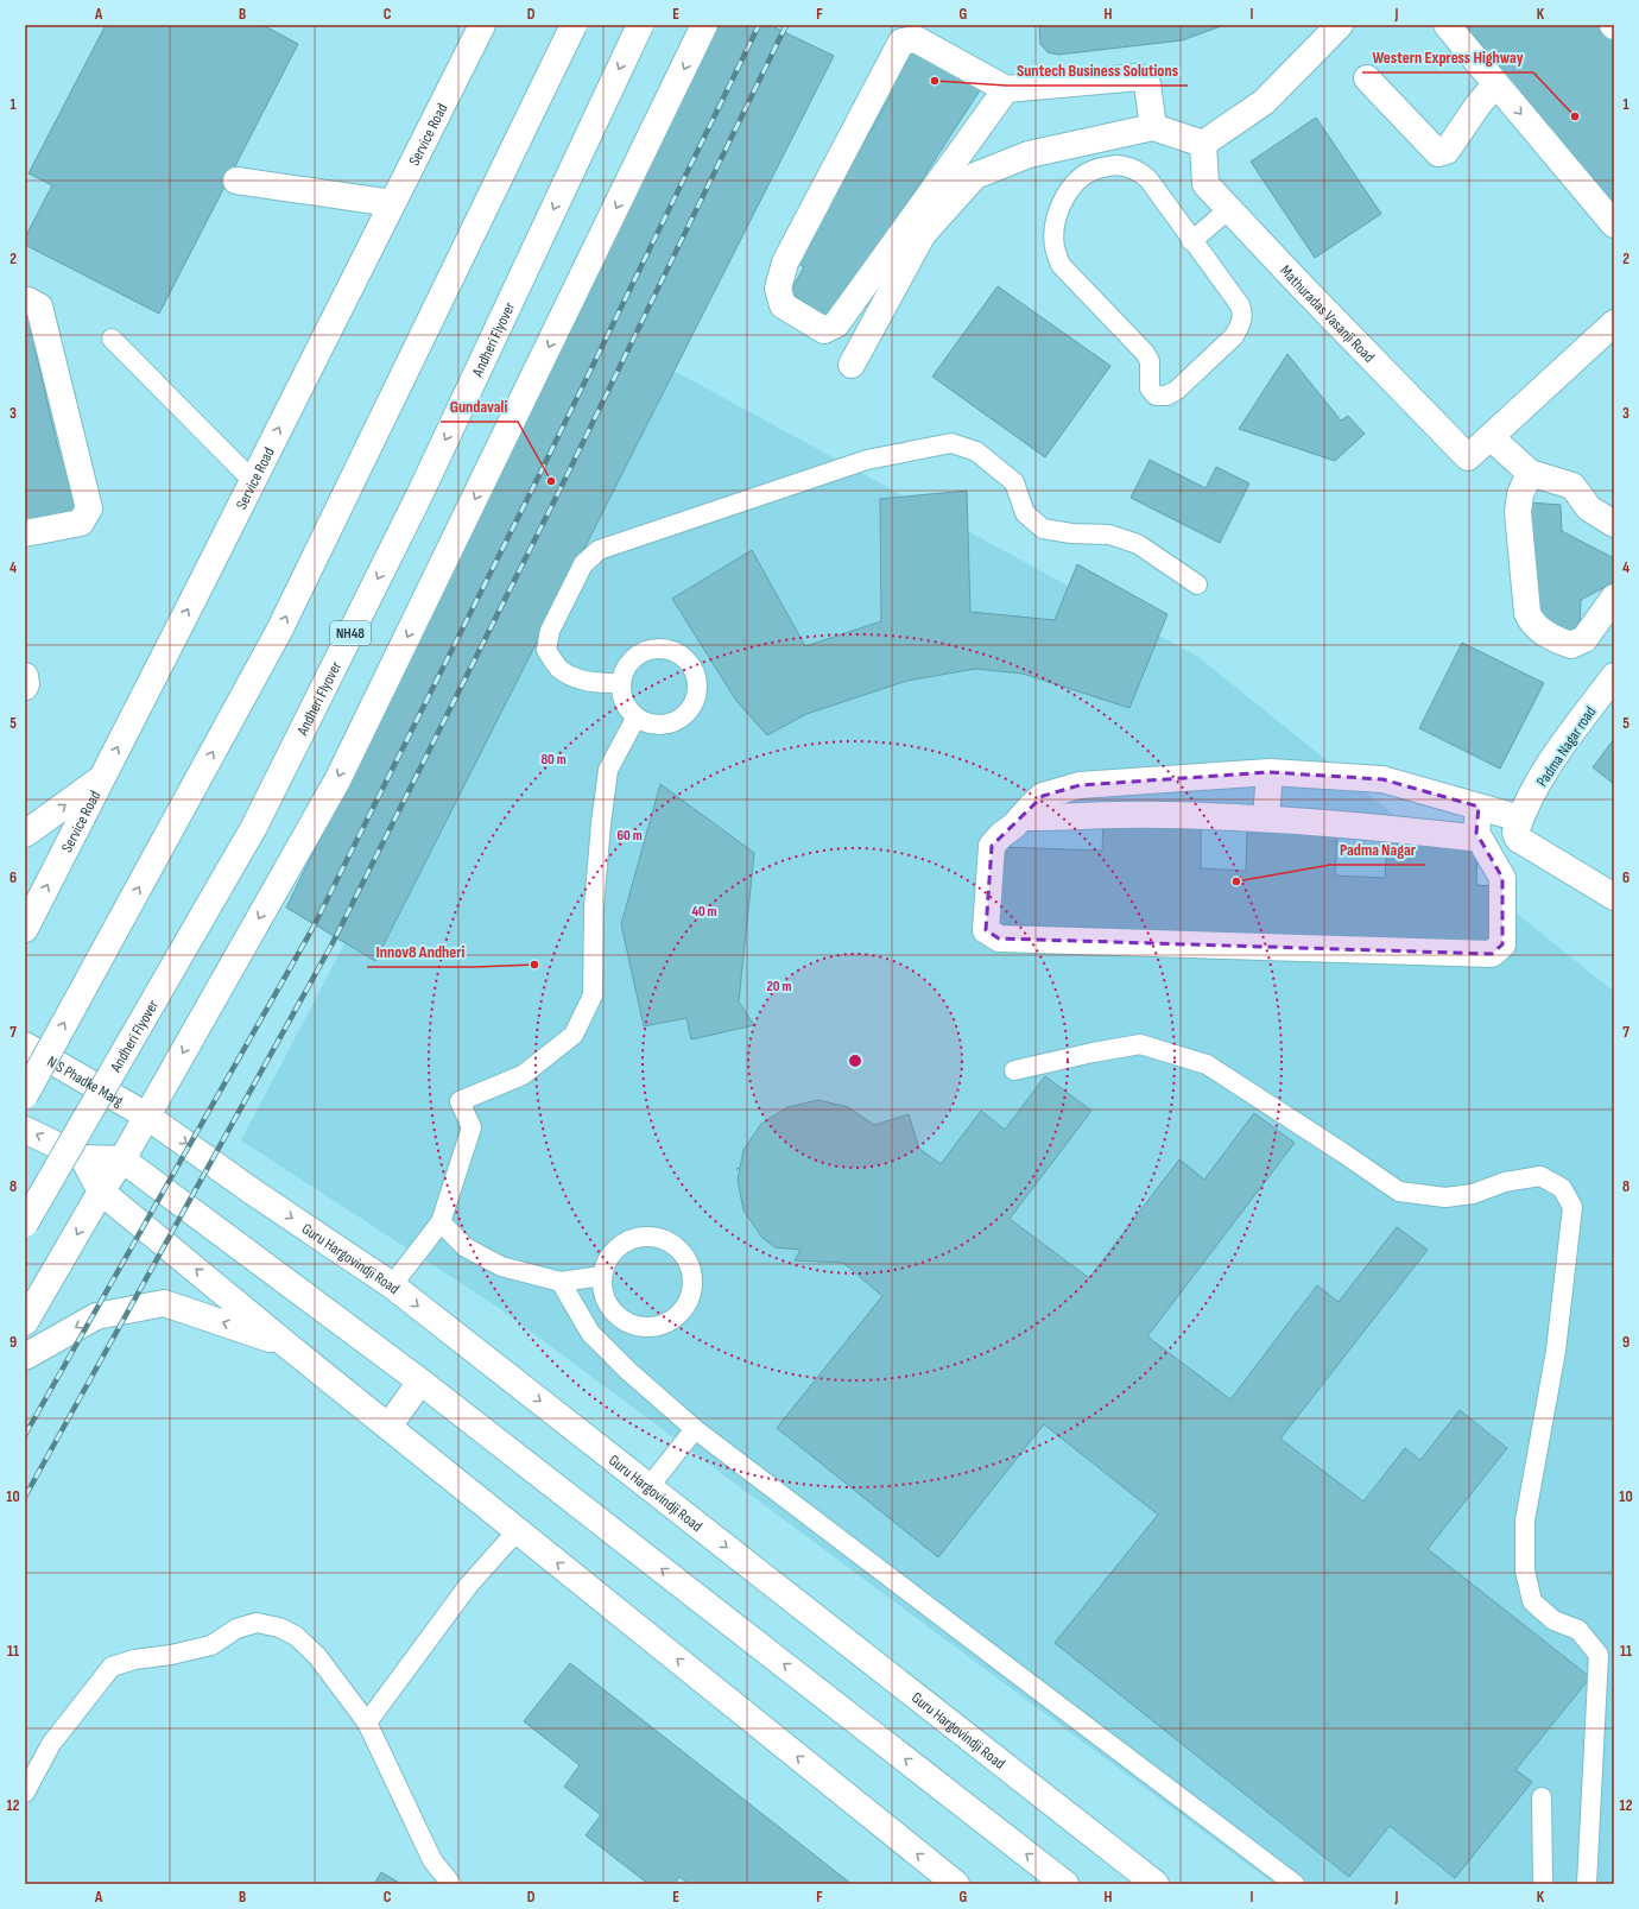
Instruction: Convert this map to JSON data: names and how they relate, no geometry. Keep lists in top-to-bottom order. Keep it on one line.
{"streets":{"main road":["Service Road","Mathuradas Vasanji Road","Andheri Flyover","NH48","Padma Nagar road","N S Phadke Marg","Guru Hargovindji Road"]},"crossings":[["N S Phadke Marg","Guru Hargovindji Road"]],"places":["Suntech Business Solutions","Western Express Highway","Gundavali","Padma Nagar","Innov8 Andheri"],"grid":{"columns":["A","B","C","D","E","F","G","H","I","J","K"],"rows":["1","2","3","4","5","6","7","8","9","10","11","12"]},"rings":["80 m","60 m","40 m","20 m"]}
